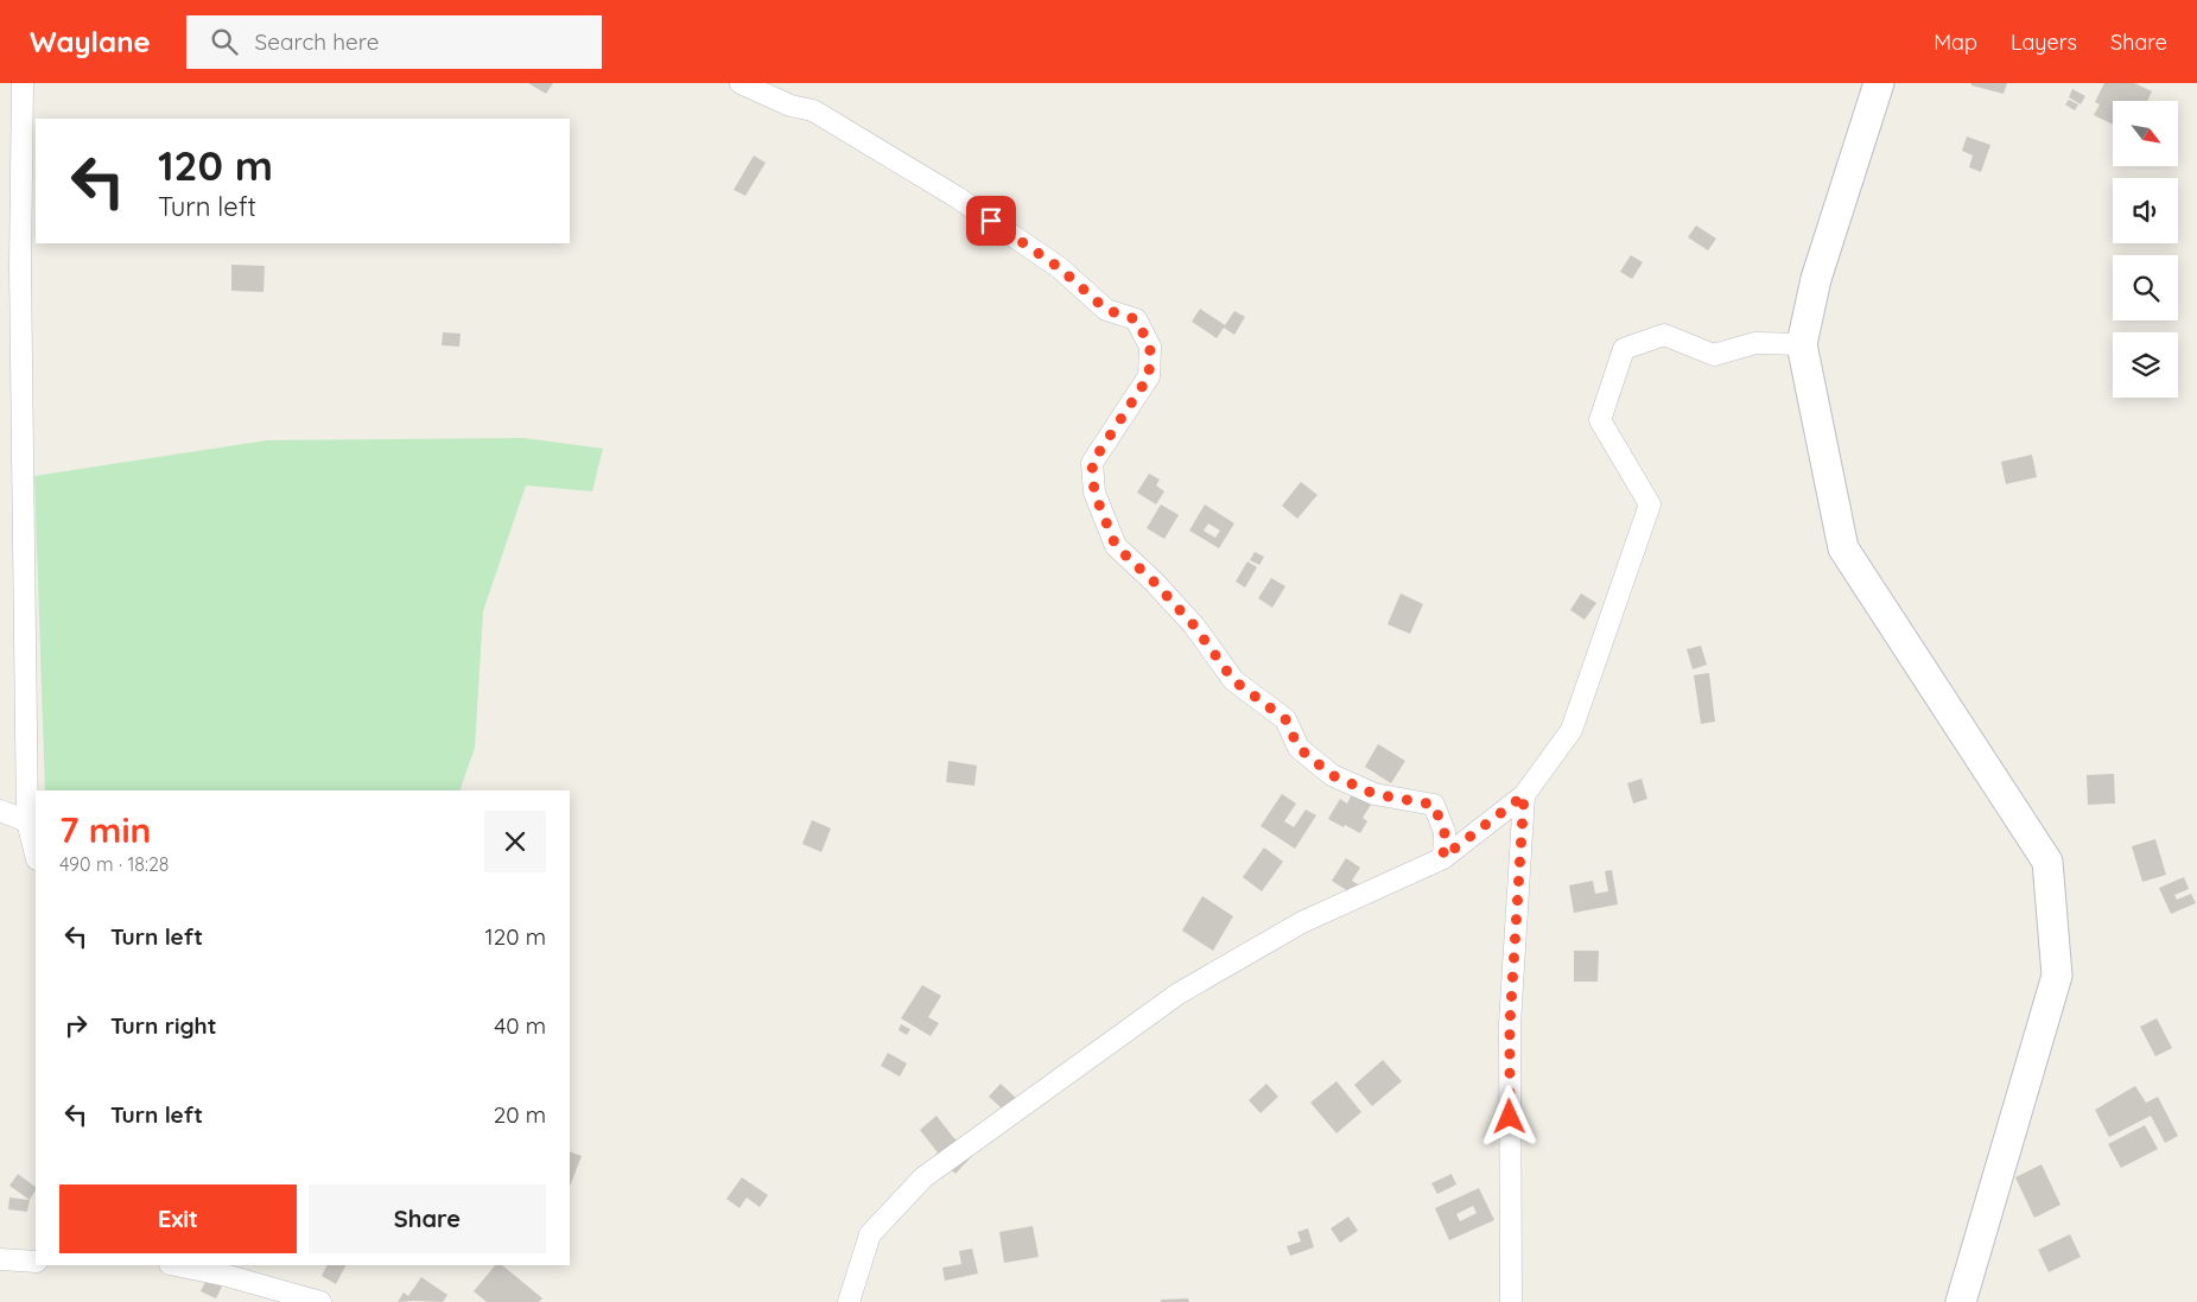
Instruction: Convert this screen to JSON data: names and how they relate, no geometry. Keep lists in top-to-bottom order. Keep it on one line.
{"north":"bottom right","page":{"header":"Waylane","search":"Search here","nav":["Map","Layers","Share"],"turn":["120 m","Turn left"],"heading":["7 min","490 m · 18:28"],"list":[{"name":"Turn left","value":"120 m"},{"name":"Turn right","value":"40 m"},{"name":"Turn left","value":"20 m"}],"buttons":["Exit","Share"]}}
